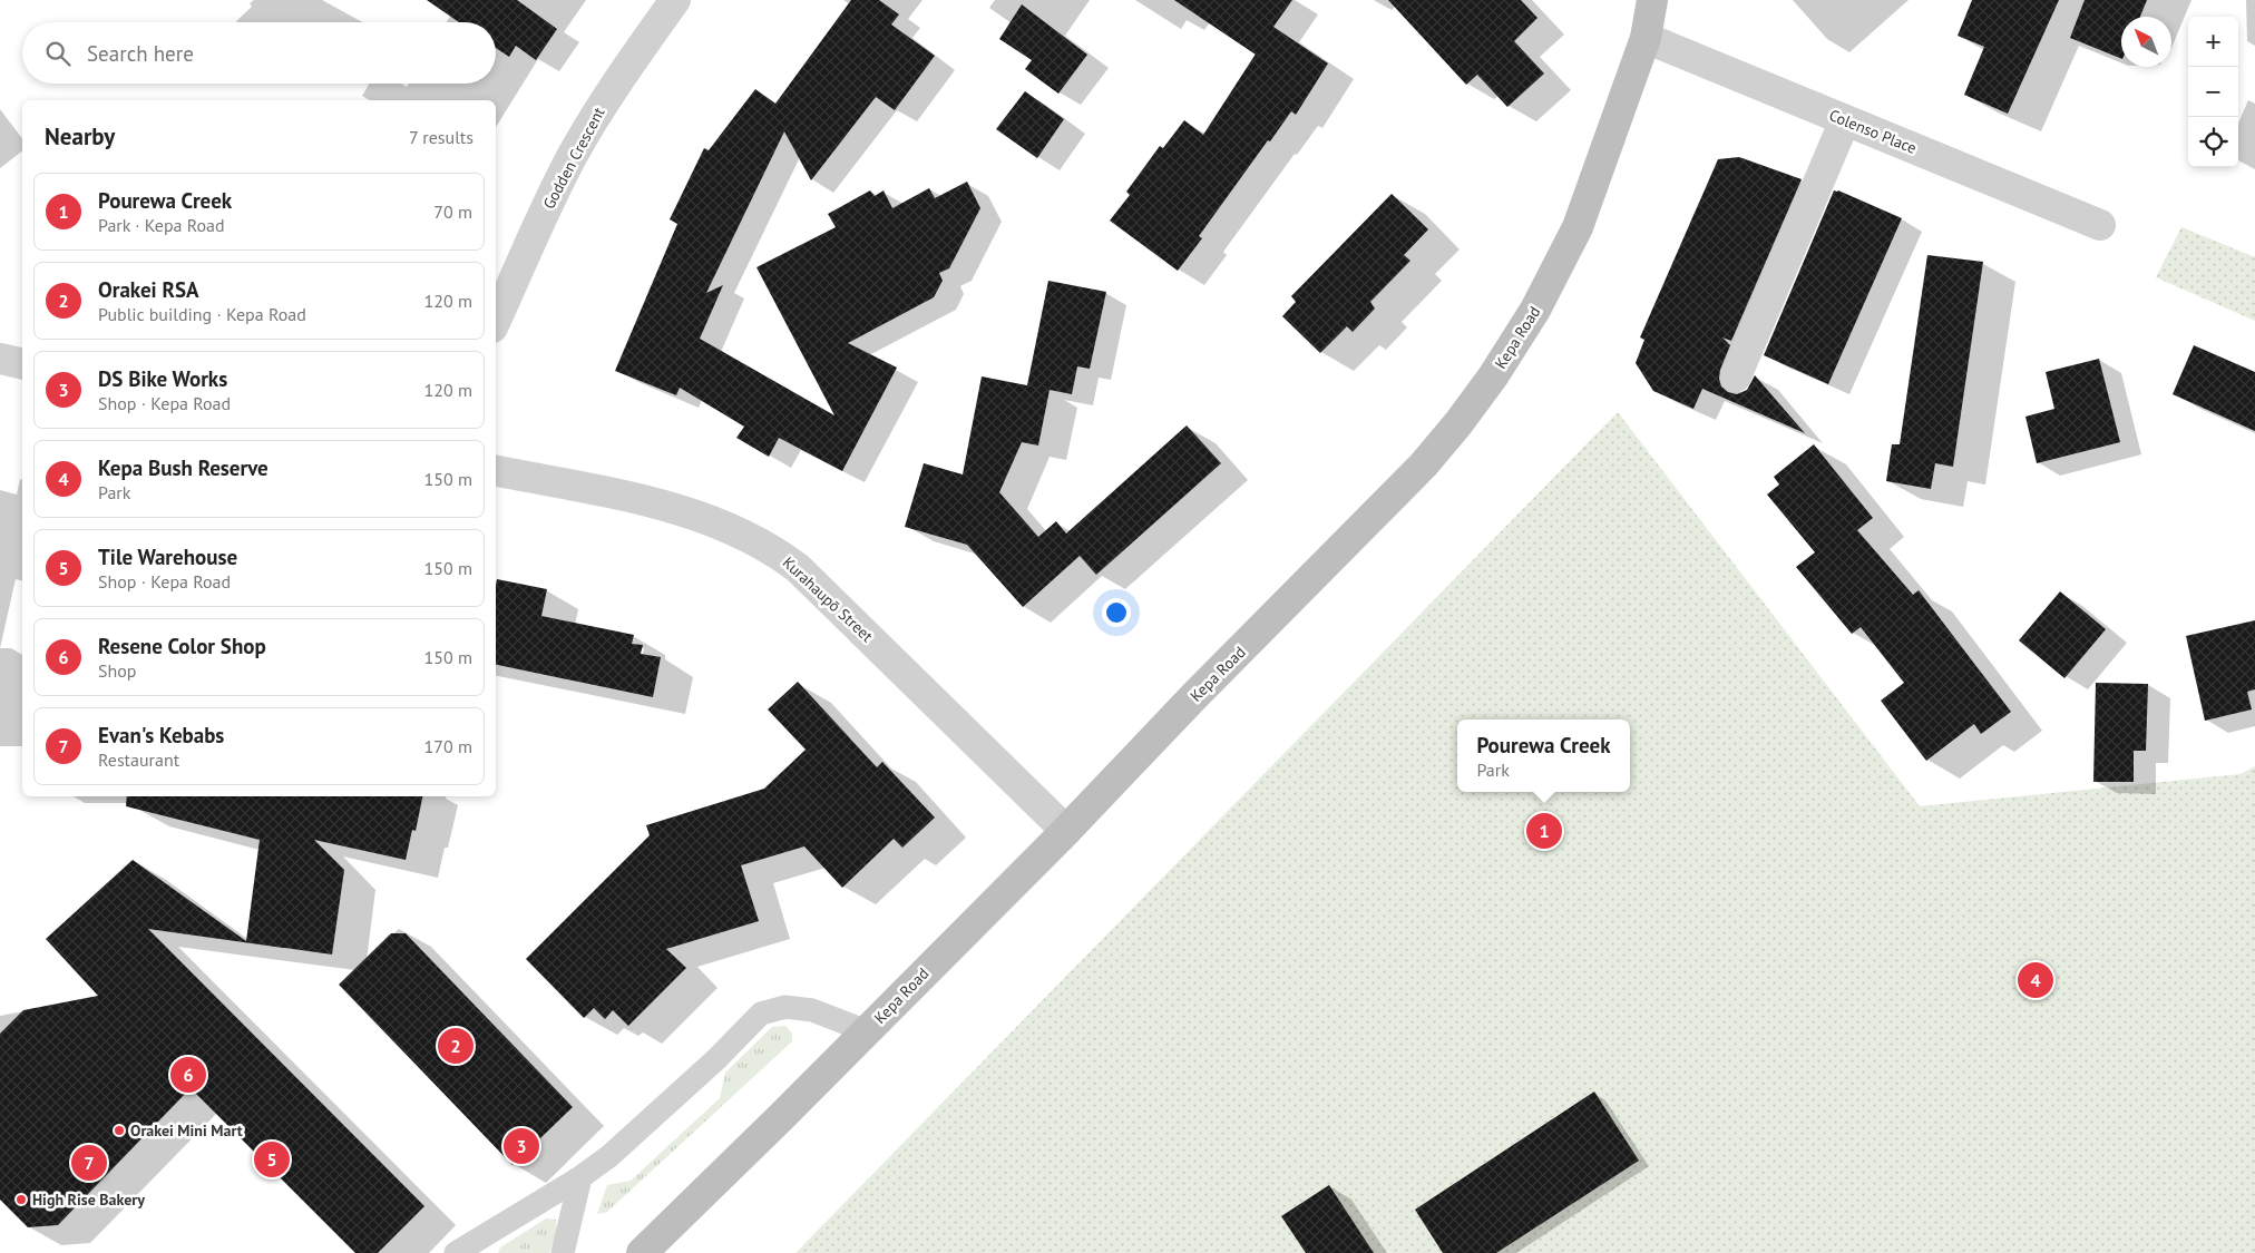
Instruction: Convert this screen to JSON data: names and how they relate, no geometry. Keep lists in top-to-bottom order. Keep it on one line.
{"streets":{"main road":["Kepa Road"],"street":["Colenso Place","Godden Crescent","Kurahaupō Street"]},"crossings":[["Colenso Place","Kepa Road"],["Kepa Road","Kurahaupō Street"]],"places":["Orakei Mini Mart","High Rise Bakery"],"north":"top left","page":{"map_buttons":["+","−"],"search":"Search here","heading":["Nearby","7 results"],"list":[{"mark":"1","name":"Pourewa Creek","note":"Park · Kepa Road","value":"70 m"},{"mark":"2","name":"Orakei RSA","note":"Public building · Kepa Road","value":"120 m"},{"mark":"3","name":"DS Bike Works","note":"Shop · Kepa Road","value":"120 m"},{"mark":"4","name":"Kepa Bush Reserve","note":"Park","value":"150 m"},{"mark":"5","name":"Tile Warehouse","note":"Shop · Kepa Road","value":"150 m"},{"mark":"6","name":"Resene Color Shop","note":"Shop","value":"150 m"},{"mark":"7","name":"Evan's Kebabs","note":"Restaurant","value":"170 m"}],"popup":["Pourewa Creek","Park"],"pins":["1","4","2","6","3","5","7"]}}
